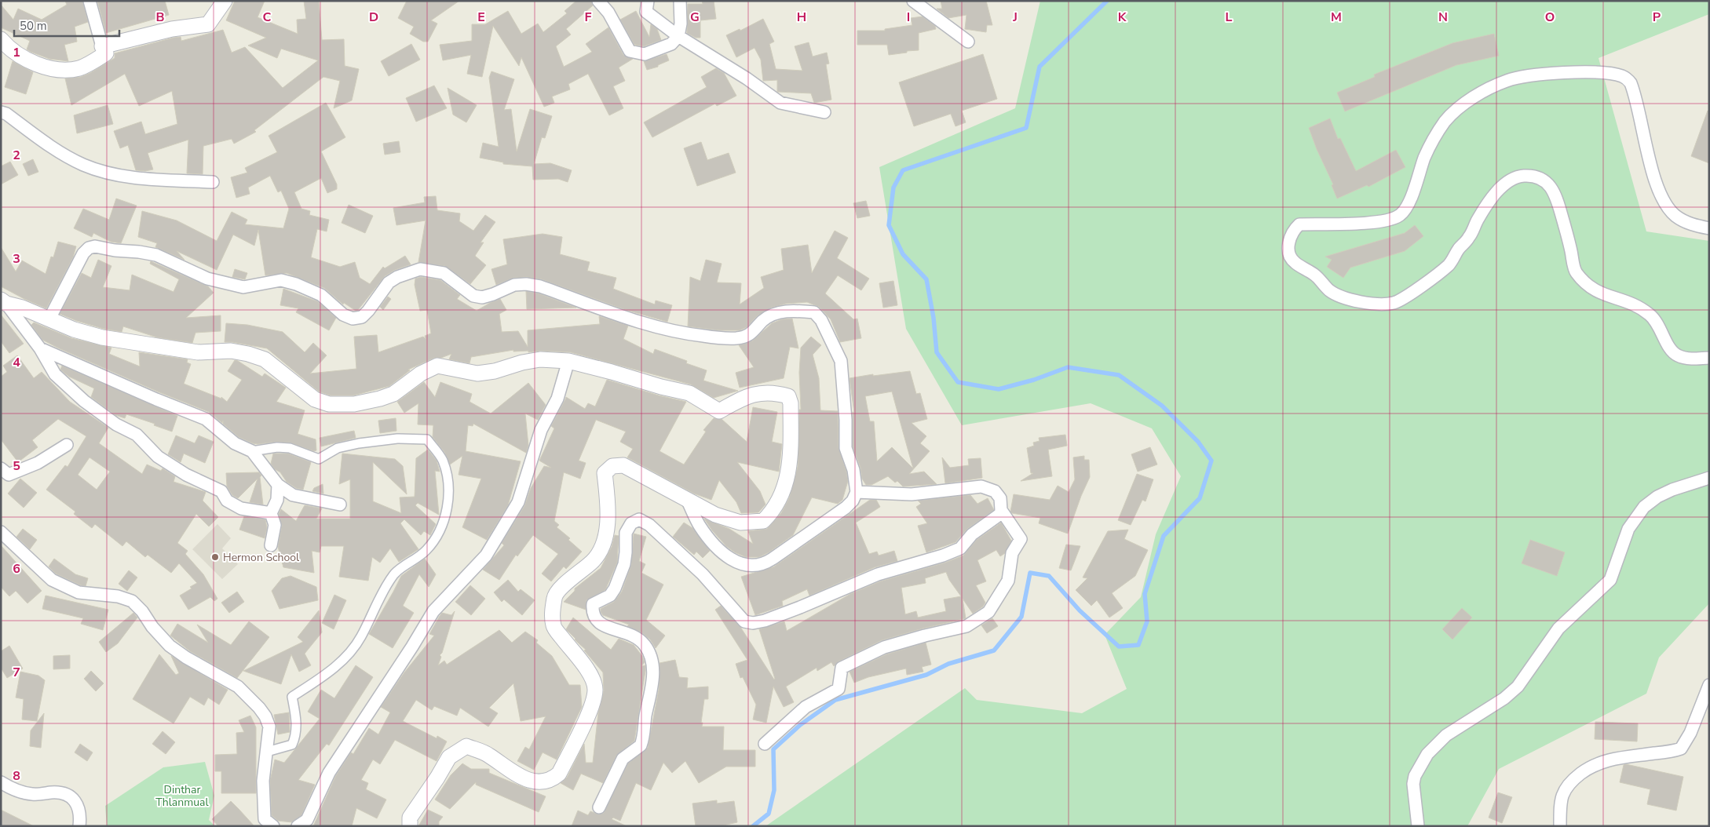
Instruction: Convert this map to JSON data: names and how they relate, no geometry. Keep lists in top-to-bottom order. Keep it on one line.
{"parks":["Dinthar Thlanmual"],"places":["Hermon School"],"scale_bar":"50 m","grid":{"columns":["B","C","D","E","F","G","H","I","J","K","L","M","N","O","P"],"rows":["1","2","3","4","5","6","7","8"]}}
